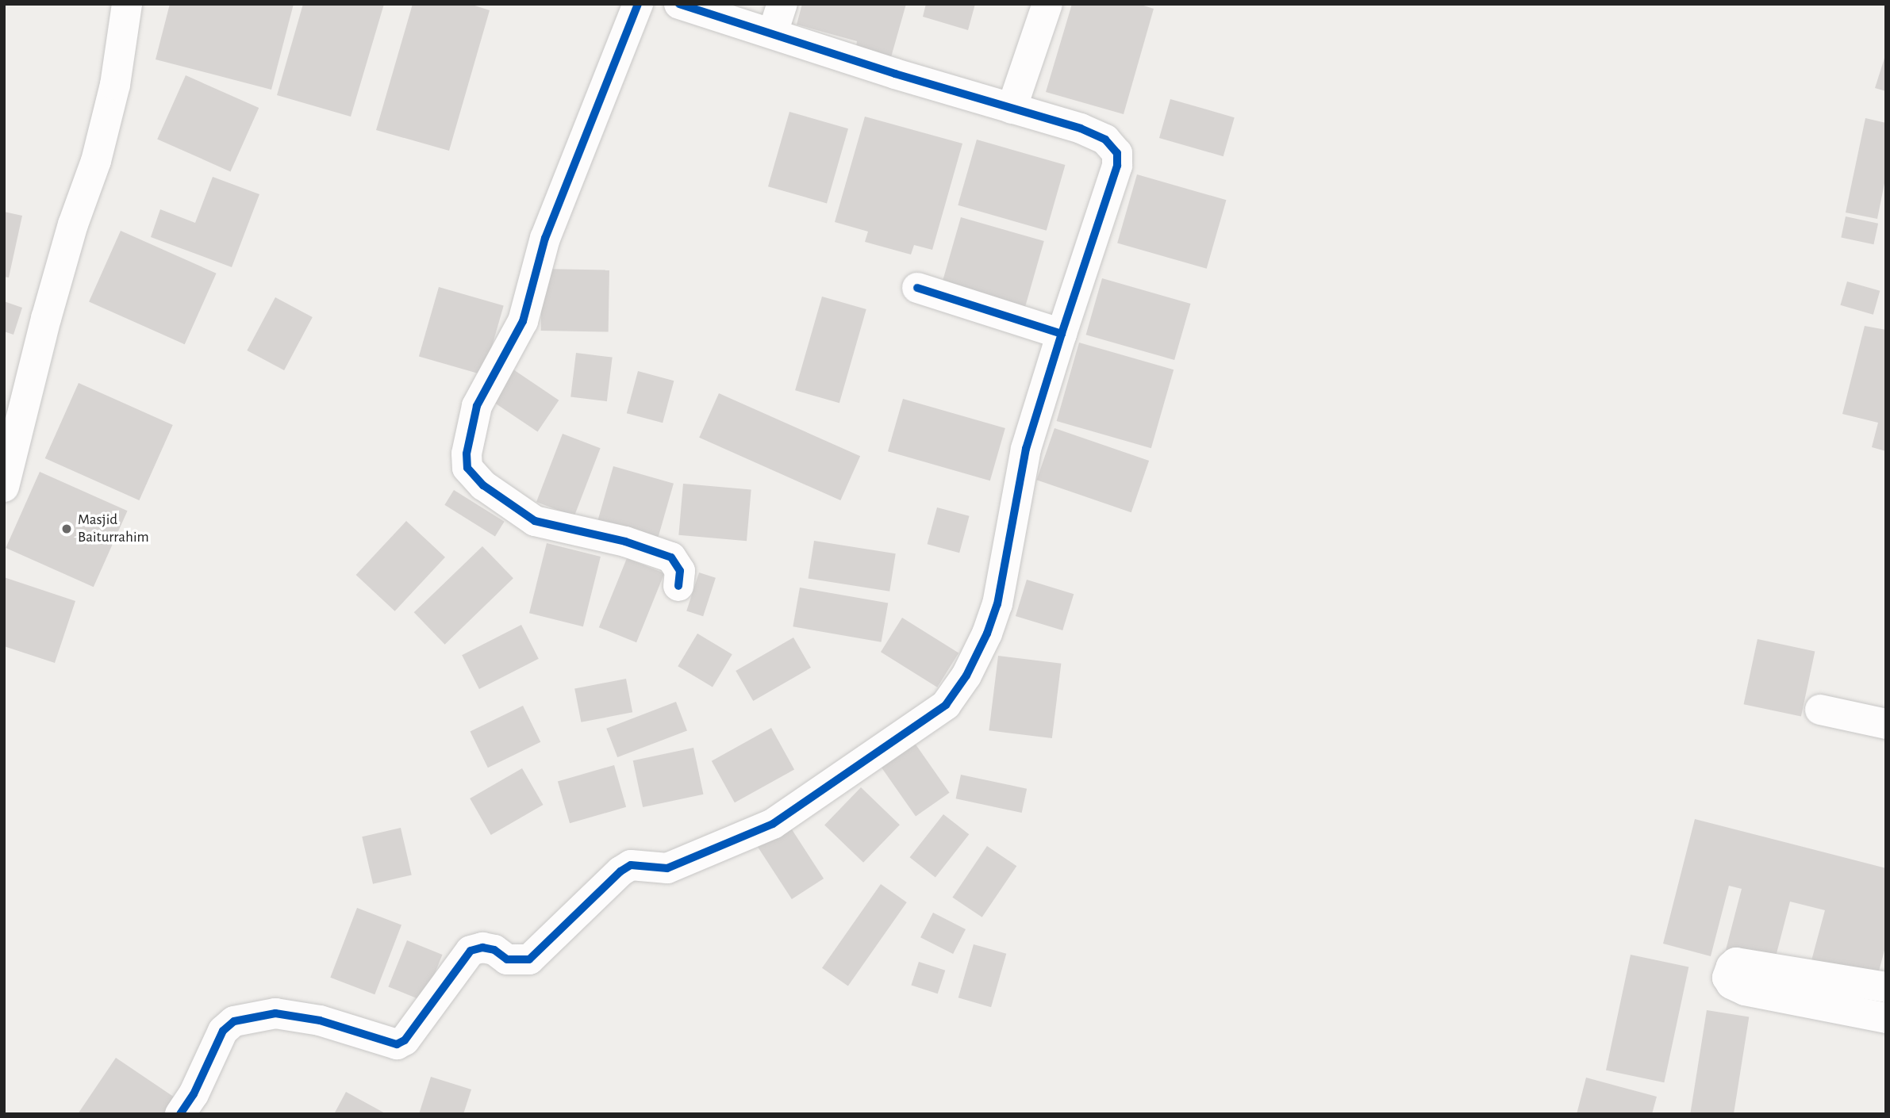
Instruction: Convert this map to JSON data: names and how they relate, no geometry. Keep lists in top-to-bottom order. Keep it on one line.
{"places":["Masjid Baiturrahim"]}
